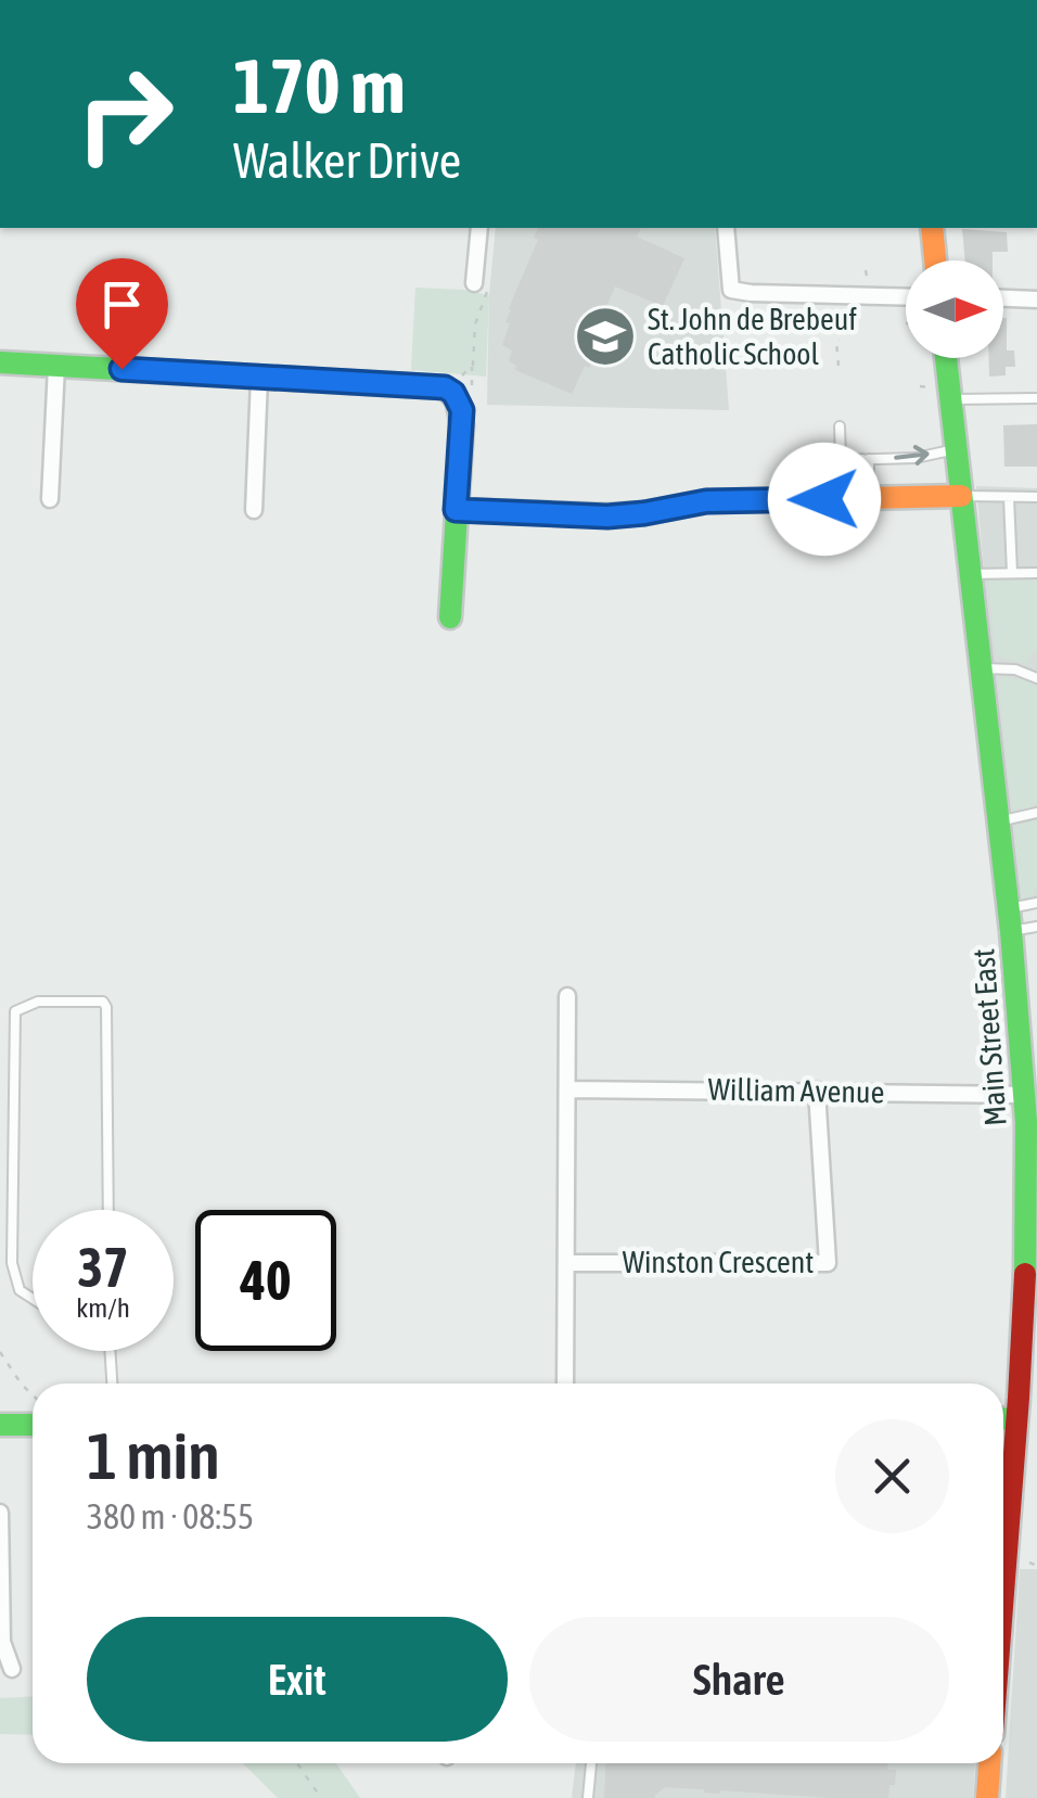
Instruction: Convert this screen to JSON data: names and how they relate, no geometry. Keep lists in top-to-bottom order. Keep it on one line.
{"streets":{"main road":["Main Street East"],"street":["William Avenue","Winston Crescent"]},"crossings":[["Main Street East","William Avenue"],["William Avenue","Winston Crescent"]],"places":{"school or university":["St. John de Brebeuf Catholic School"]},"north":"right","page":{"turn":["170 m","Walker Drive"],"speed":"37 km/h","limit":"40","heading":["1 min","380 m · 08:55"],"buttons":["Exit","Share"]}}
